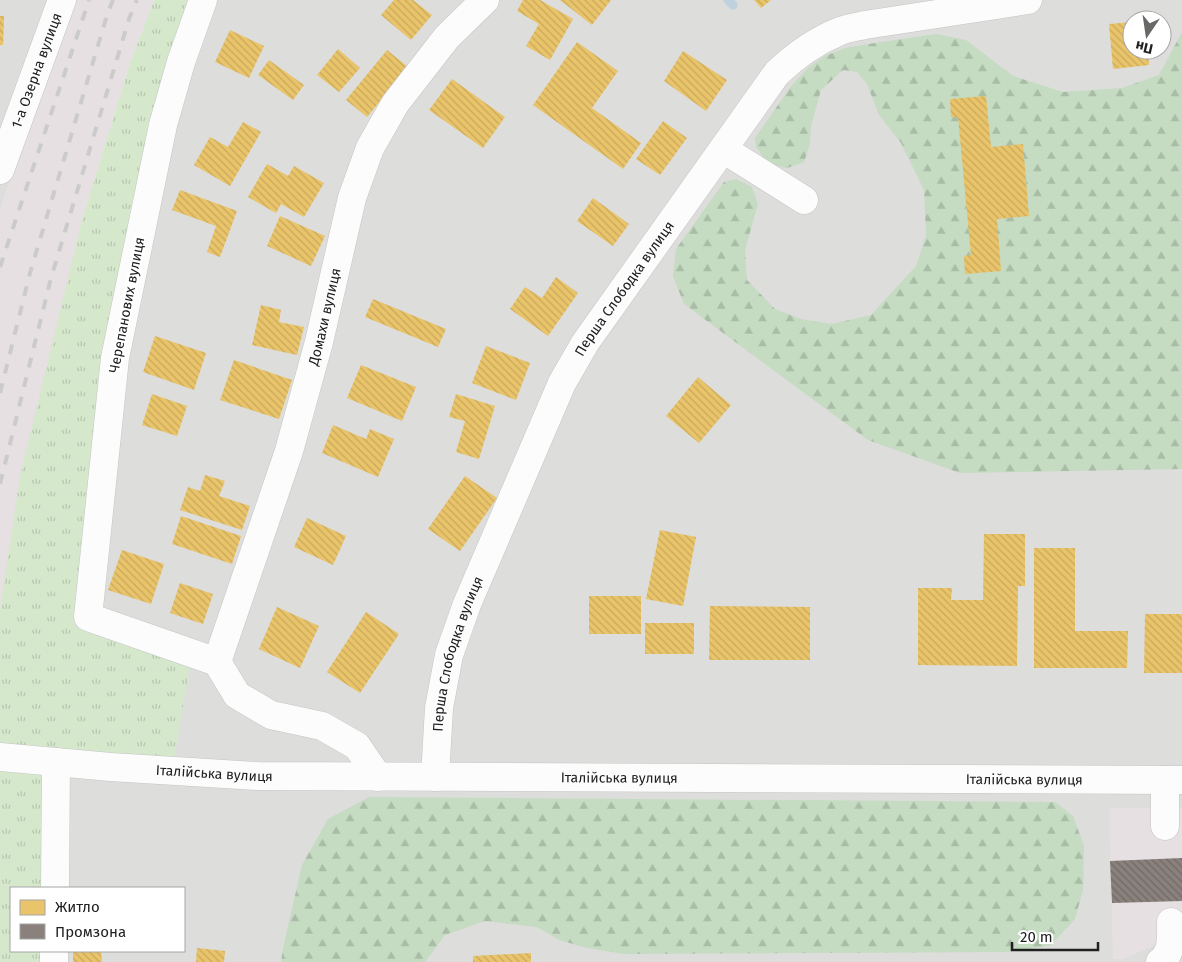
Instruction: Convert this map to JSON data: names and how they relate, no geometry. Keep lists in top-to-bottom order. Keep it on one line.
{"streets":{"street":["1-а Озерна вулиця","Перша Слободка вулиця","Черепанових вулиця","Домахи вулиця","Італійська вулиця"]},"crossings":[["Перша Слободка вулиця","Італійська вулиця"],["Черепанових вулиця","Домахи вулиця"]],"legend":["Житло","Промзона"],"scale_bar":"20 m","north":"bottom"}
